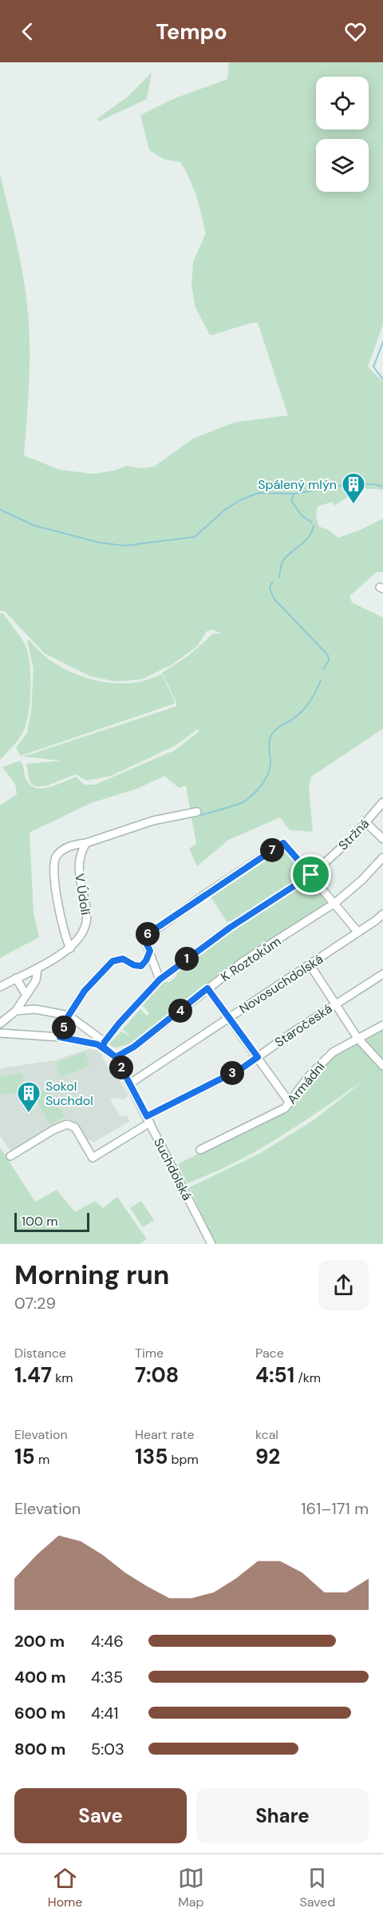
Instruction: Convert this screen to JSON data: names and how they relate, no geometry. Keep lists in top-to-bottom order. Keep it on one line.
{"streets":{"street":["Stržná","V Údolí","K Roztokům","Novosuchdolská","Staročeská","Armádní","Suchdolská"]},"crossings":[["Stržná","Suchdolská"],["K Roztokům","Suchdolská"],["Novosuchdolská","Suchdolská"],["Staročeská","Suchdolská"]],"places":{"building":["Spálený mlýn","Sokol Suchdol"]},"scale_bar":"100 m","page":{"header":"Tempo","pins":["7","6","1","4","5","2","3"],"scale":"100 m","heading":["Morning run","07:29"],"stats":[["Distance","1.47 km"],["Time","7:08"],["Pace","4:51 /km"],["Elevation","15 m"],["Heart rate","135 bpm"],["kcal","92"]],"chart":["Elevation","161–171 m"],"list":[{"name":"200 m","note":"4:46"},{"name":"400 m","note":"4:35"},{"name":"600 m","note":"4:41"},{"name":"800 m","note":"5:03"}],"buttons":["Save","Share"],"tabs":["Home","Map","Saved"]}}
